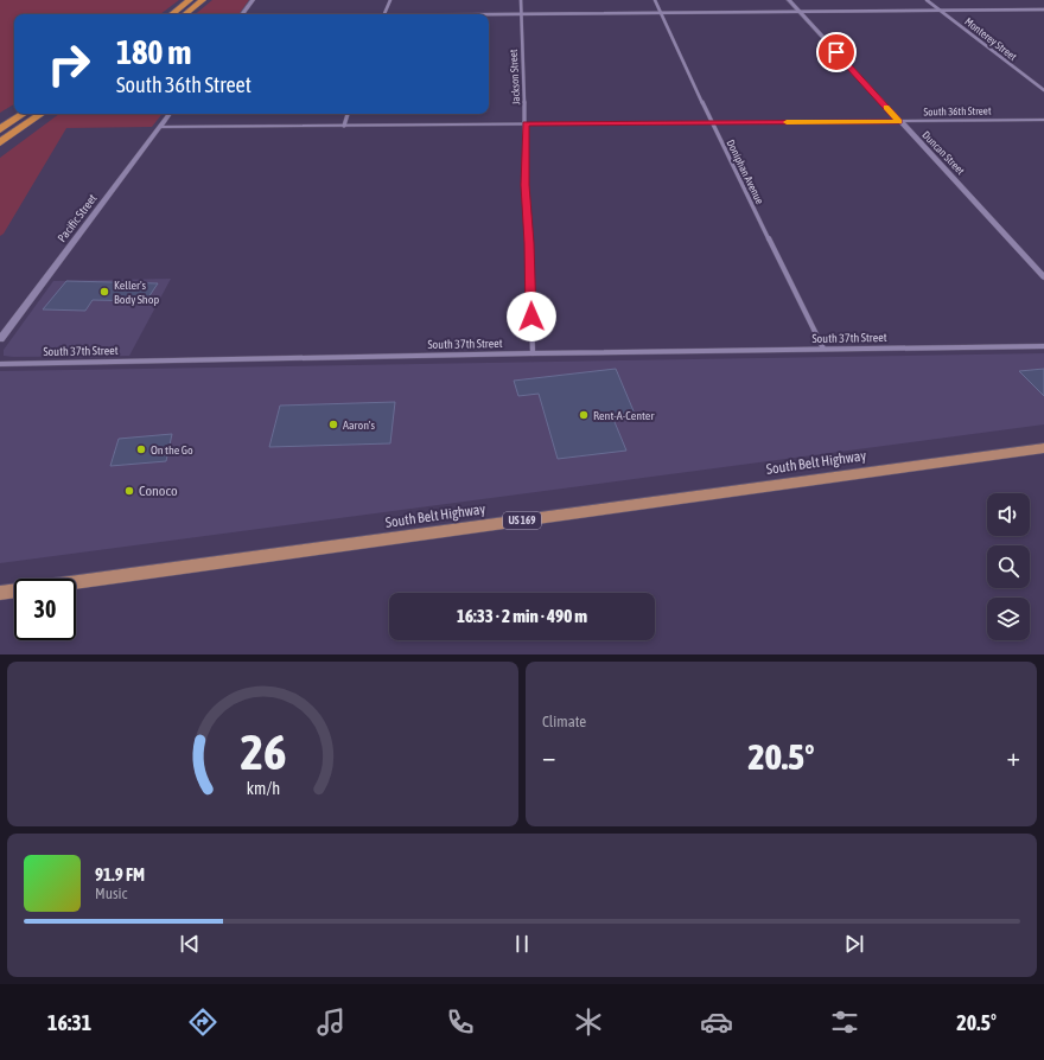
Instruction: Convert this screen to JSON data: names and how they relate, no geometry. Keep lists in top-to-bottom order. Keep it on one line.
{"streets":{"main road":["South Belt Highway","US 169"],"street":["Monterey Street","Jackson Street","South 36th Street","Duncan Street","Doniphan Avenue","Pacific Street","South 37th Street"]},"crossings":[["Jackson Street","South 36th Street"],["Jackson Street","South 37th Street"],["South 36th Street","Duncan Street"],["South 36th Street","Doniphan Avenue"],["South 36th Street","Pacific Street"],["Doniphan Avenue","South 37th Street"]],"places":["Keller's Body Shop","Rent-A-Center","Aaron's","On the Go","Conoco"],"page":{"turn":["180 m","South 36th Street"],"limit":"30","trip":"16:33 · 2 min · 490 m","tile":"Climate","heat":["−","20.5°","+"],"song":["91.9 FM","Music"],"tabs":["16:31","20.5°"],"gauge":["26","km/h"]}}
